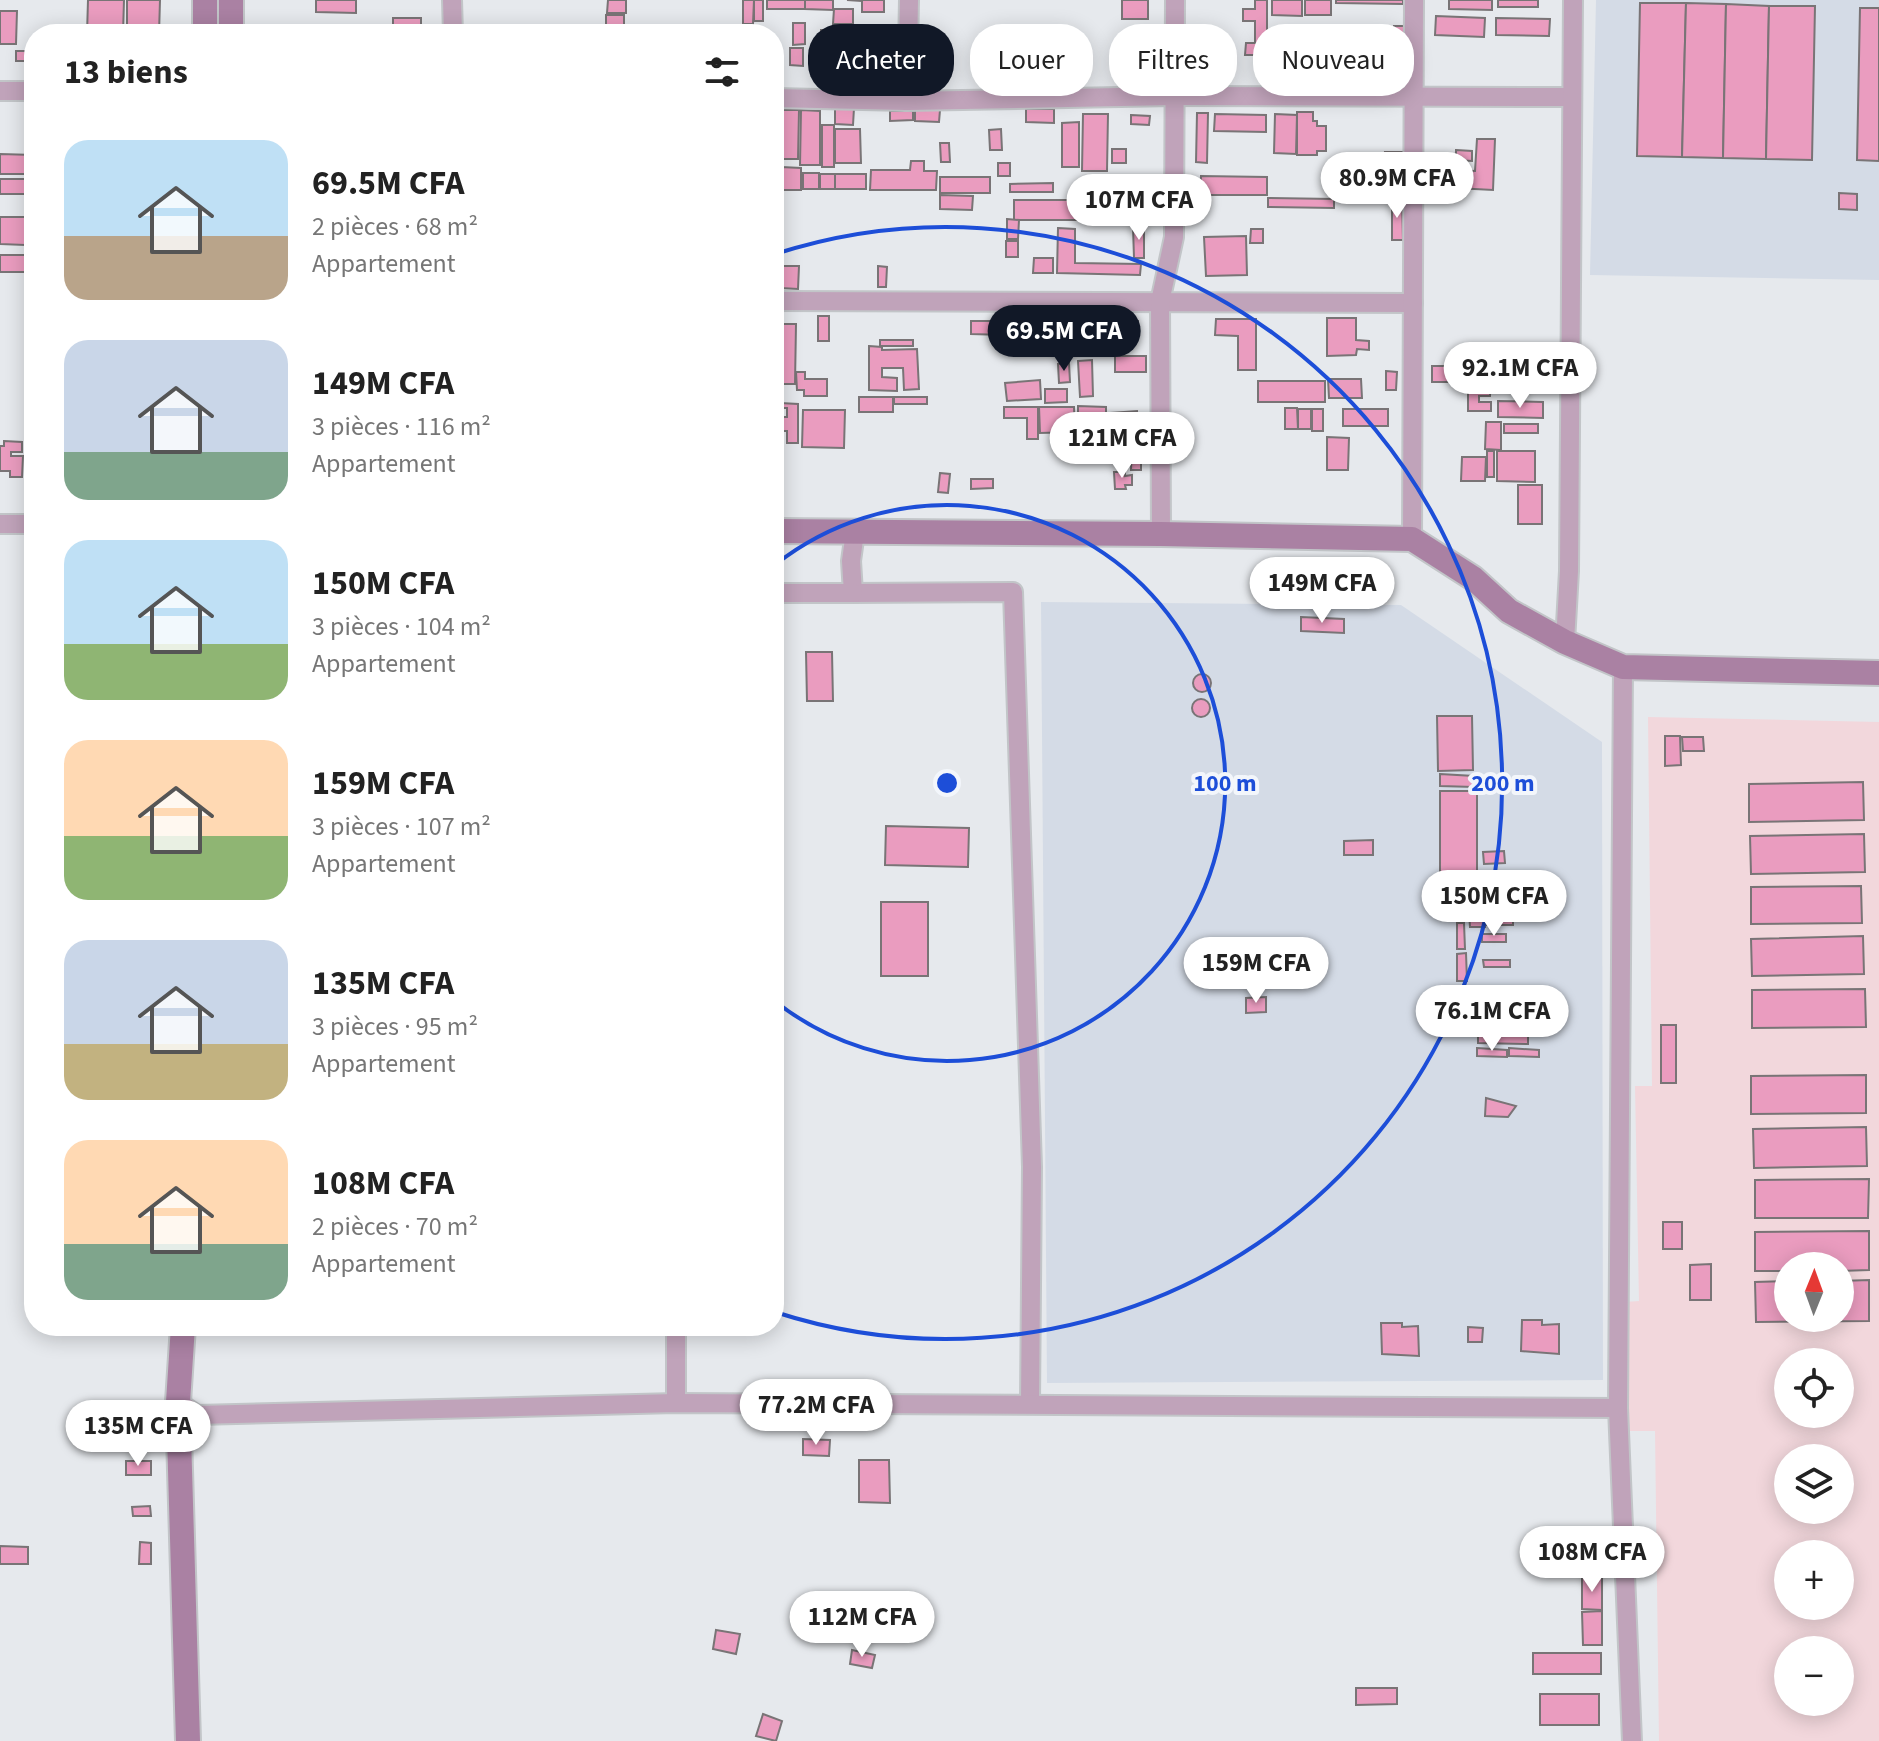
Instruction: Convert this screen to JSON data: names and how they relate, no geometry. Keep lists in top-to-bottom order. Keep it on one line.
{"north":"top","page":{"chip":["Acheter","Louer","Filtres","Nouveau"],"heading":"13 biens","list":[{"name":"69.5M CFA","note":"2 pièces · 68 m² · Appartement"},{"name":"149M CFA","note":"3 pièces · 116 m² · Appartement"},{"name":"150M CFA","note":"3 pièces · 104 m² · Appartement"},{"name":"159M CFA","note":"3 pièces · 107 m² · Appartement"},{"name":"135M CFA","note":"3 pièces · 95 m² · Appartement"},{"name":"108M CFA","note":"2 pièces · 70 m² · Appartement"}],"price":["80.9M CFA","107M CFA","69.5M CFA","92.1M CFA","121M CFA","149M CFA","150M CFA","159M CFA","76.1M CFA","77.2M CFA","135M CFA","108M CFA","112M CFA"],"map_buttons":["+","−"]},"rings":["100 m","200 m"]}
